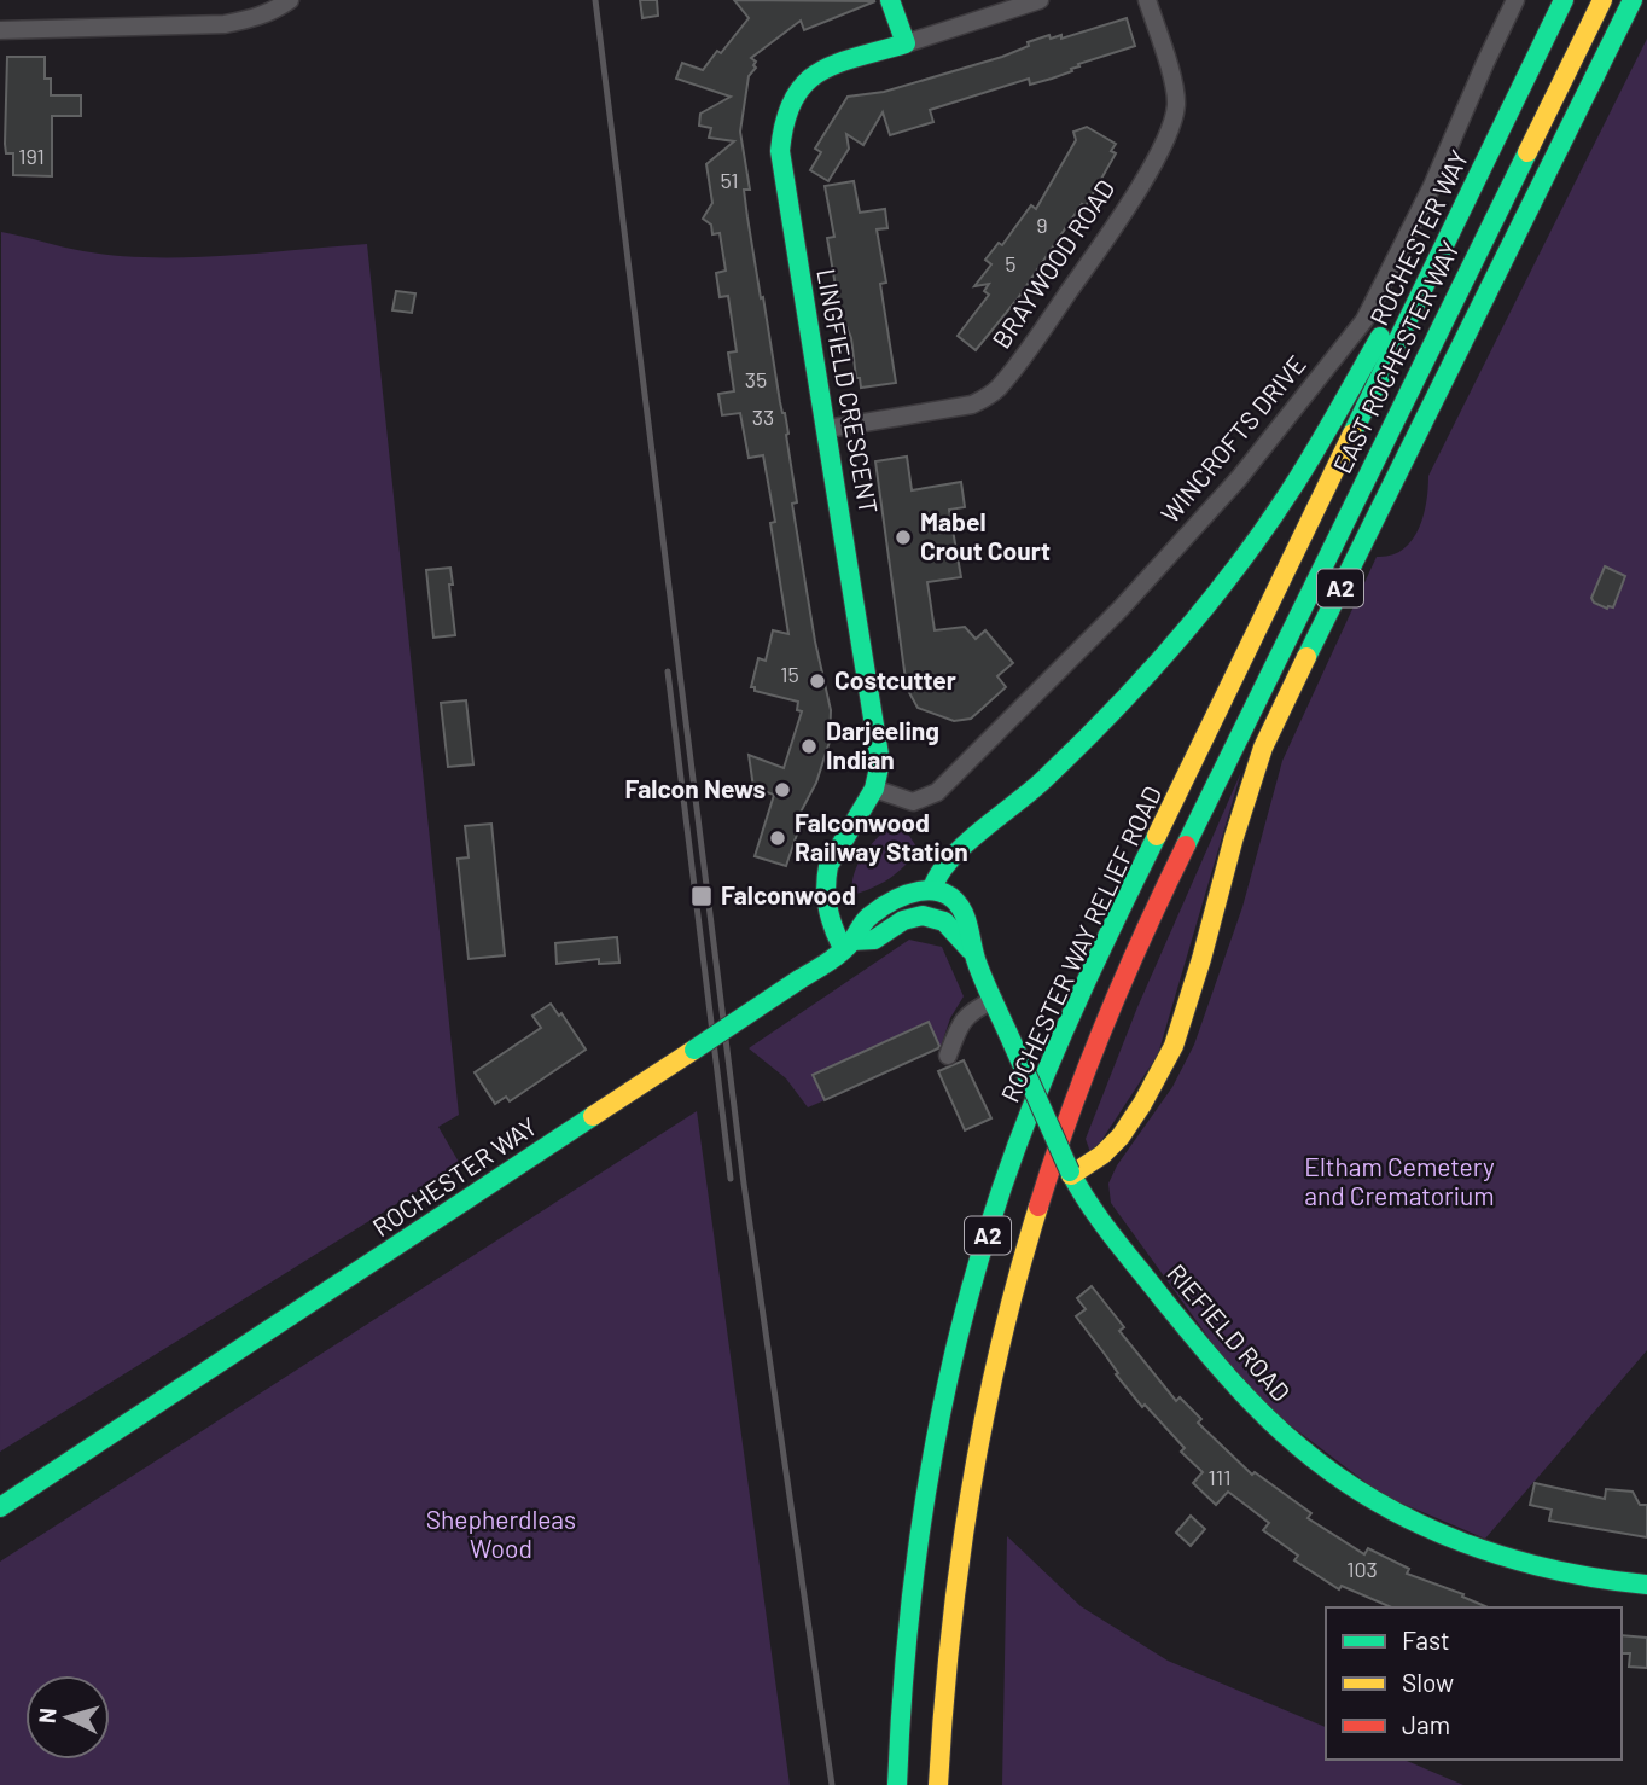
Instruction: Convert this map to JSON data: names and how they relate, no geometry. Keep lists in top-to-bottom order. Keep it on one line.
{"streets":{"main road":["ROCHESTER WAY","EAST ROCHESTER WAY","LINGFIELD CRESCENT","A2","ROCHESTER WAY RELIEF ROAD","RIEFIELD ROAD"],"street":["BRAYWOOD ROAD","WINCROFTS DRIVE"]},"crossings":[["ROCHESTER WAY","LINGFIELD CRESCENT"],["ROCHESTER WAY","A2"],["ROCHESTER WAY","ROCHESTER WAY RELIEF ROAD"],["ROCHESTER WAY","RIEFIELD ROAD"],["BRAYWOOD ROAD","LINGFIELD CRESCENT"],["EAST ROCHESTER WAY","ROCHESTER WAY RELIEF ROAD"],["LINGFIELD CRESCENT","WINCROFTS DRIVE"],["LINGFIELD CRESCENT","RIEFIELD ROAD"],["A2","RIEFIELD ROAD"]],"parks":["Eltham Cemetery and Crematorium","Shepherdleas Wood"],"places":{"other":["Mabel Crout Court","Costcutter","Darjeeling Indian","Falcon News","Falconwood Railway Station"],"transit":["Falconwood"]},"house_numbers":["191","51","9","5","35","33","15","111","103"],"legend":["Fast","Slow","Jam"],"north":"left"}
